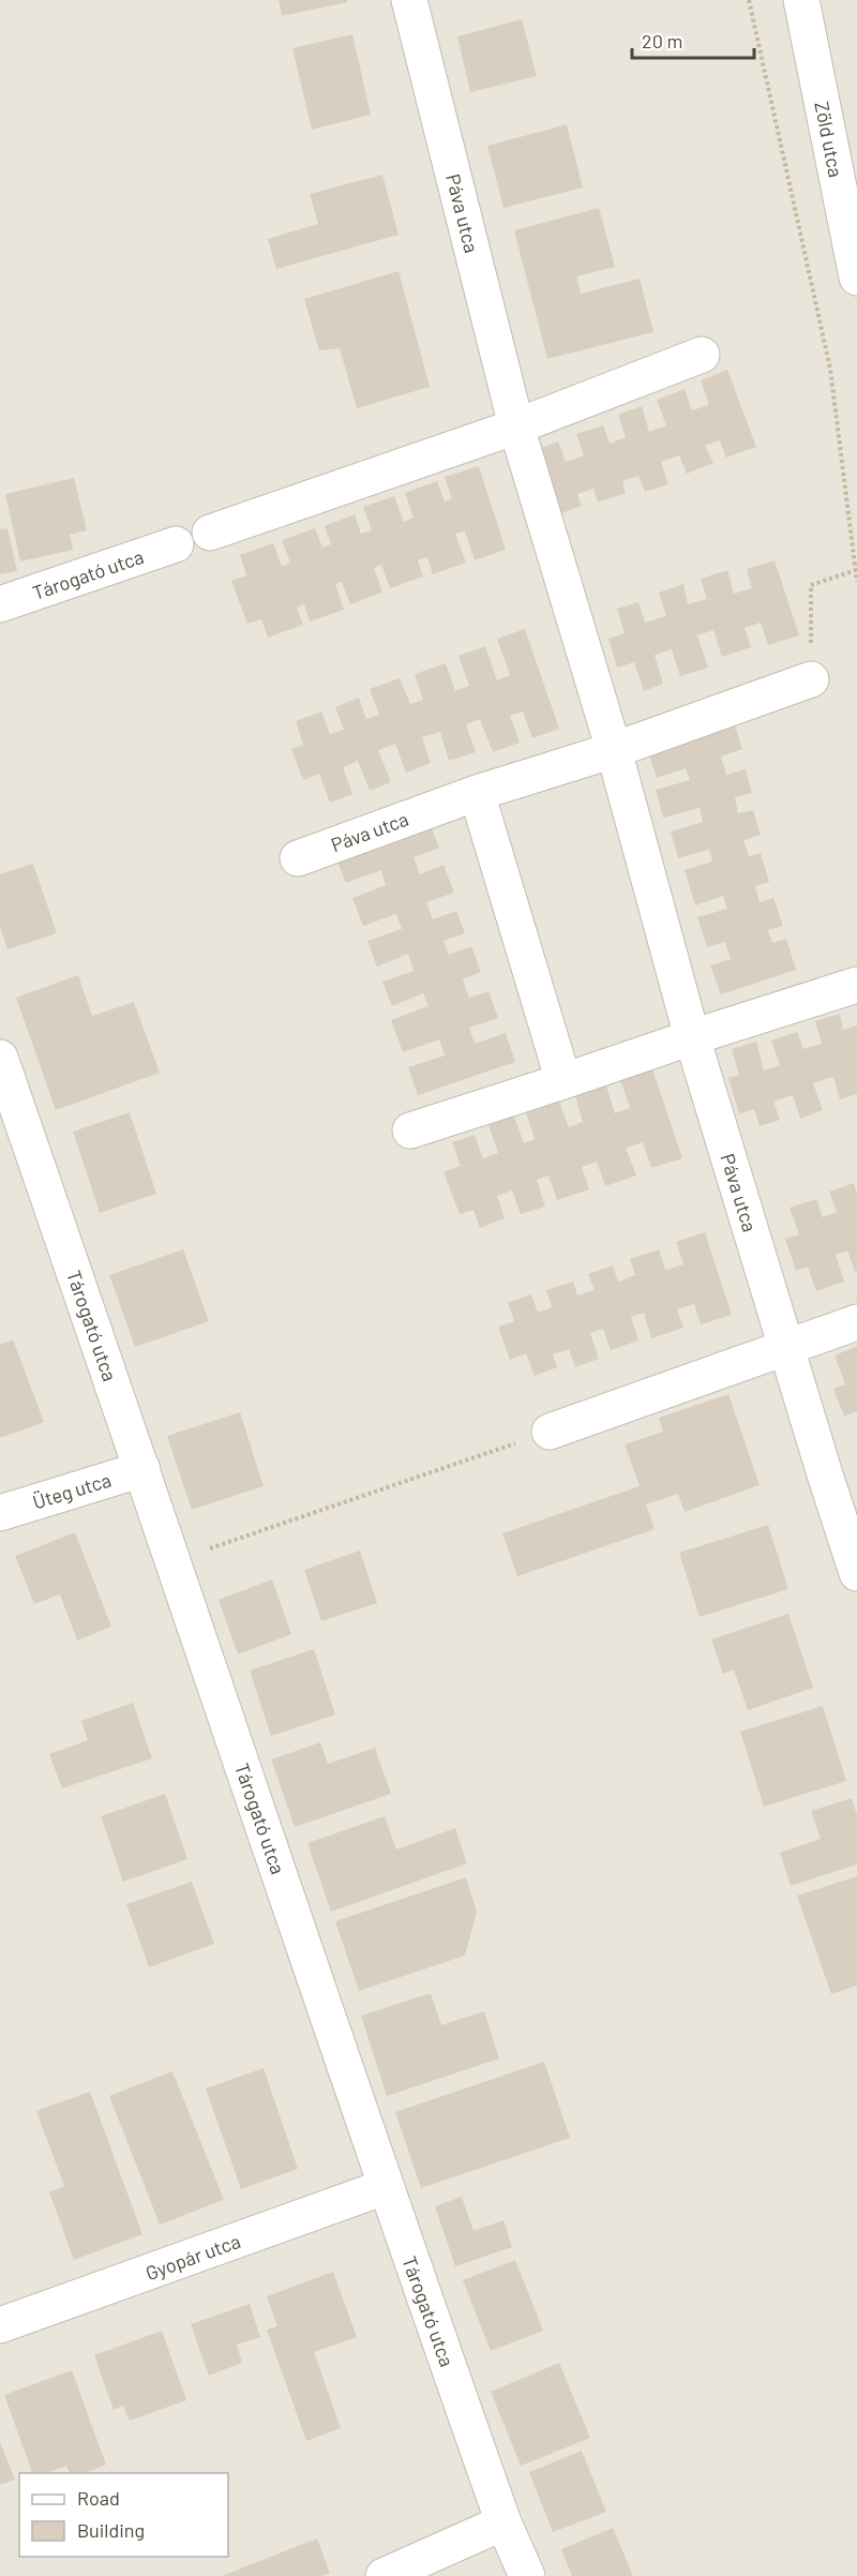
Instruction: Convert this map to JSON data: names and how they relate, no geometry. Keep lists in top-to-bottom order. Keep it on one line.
{"streets":{"street":["Zöld utca","Páva utca","Tárogató utca","Üteg utca","Gyopár utca"]},"crossings":[["Tárogató utca","Üteg utca"],["Tárogató utca","Gyopár utca"]],"legend":["Road","Building"],"scale_bar":"20 m"}
